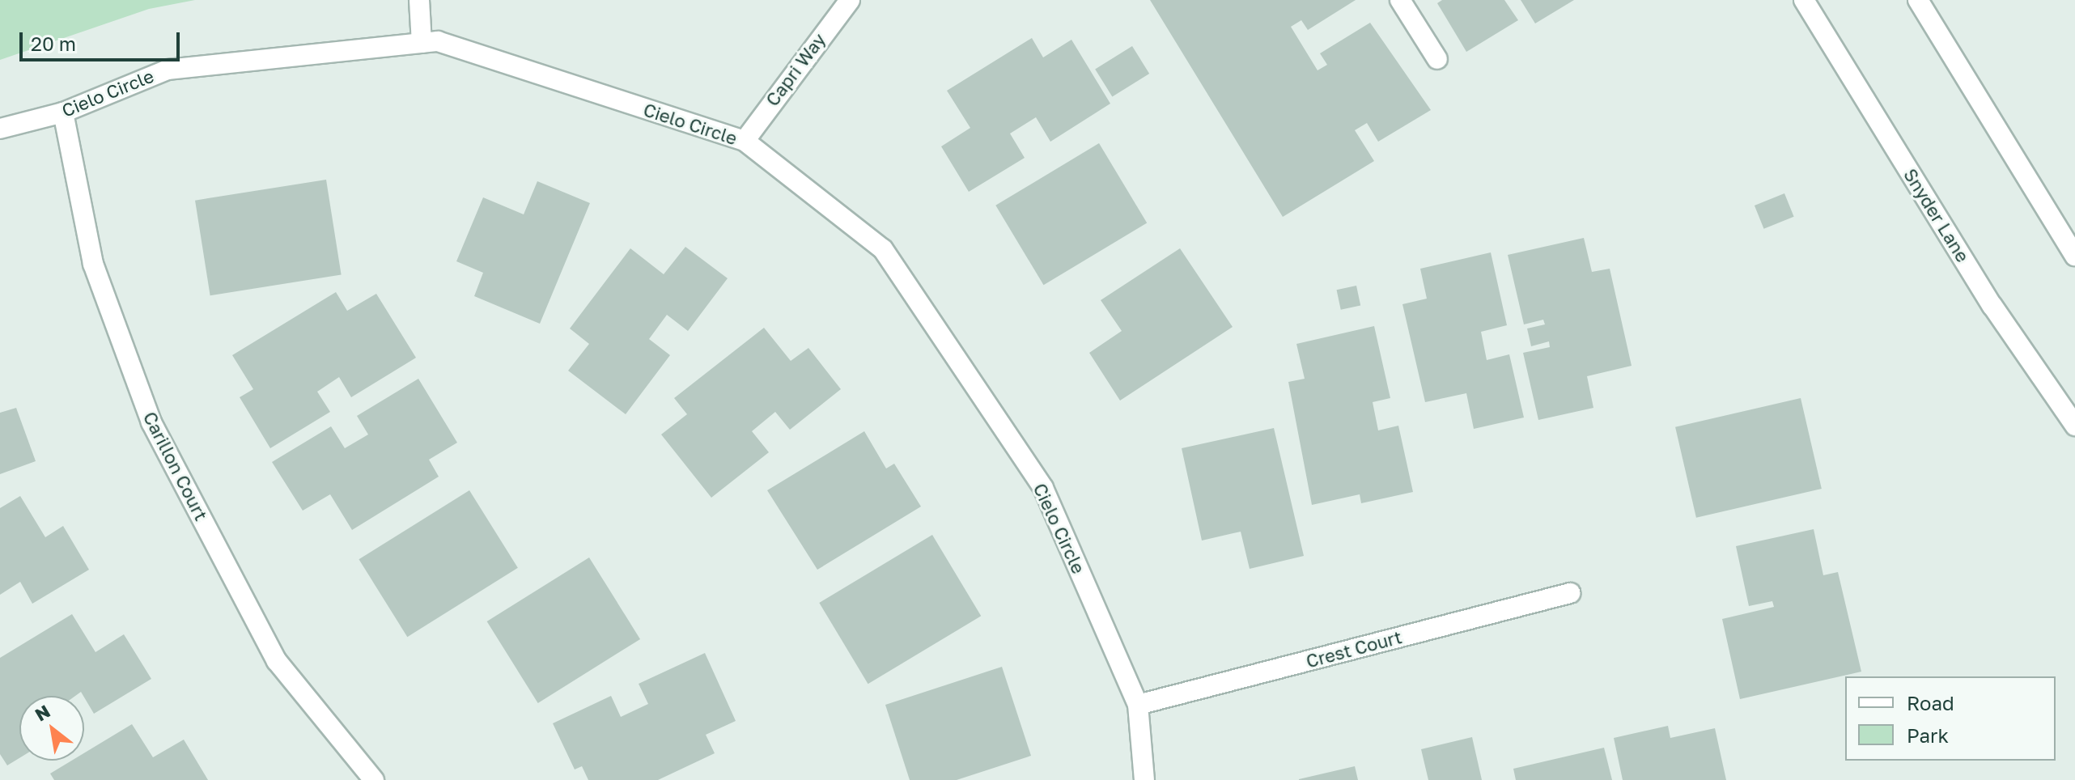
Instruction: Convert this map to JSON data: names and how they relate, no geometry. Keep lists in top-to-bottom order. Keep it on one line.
{"streets":{"street":["Capri Way","Cielo Circle","Snyder Lane","Carillon Court","Crest Court"]},"crossings":[["Capri Way","Cielo Circle"],["Cielo Circle","Carillon Court"],["Cielo Circle","Crest Court"]],"legend":["Road","Park"],"scale_bar":"20 m","north":"top left"}
